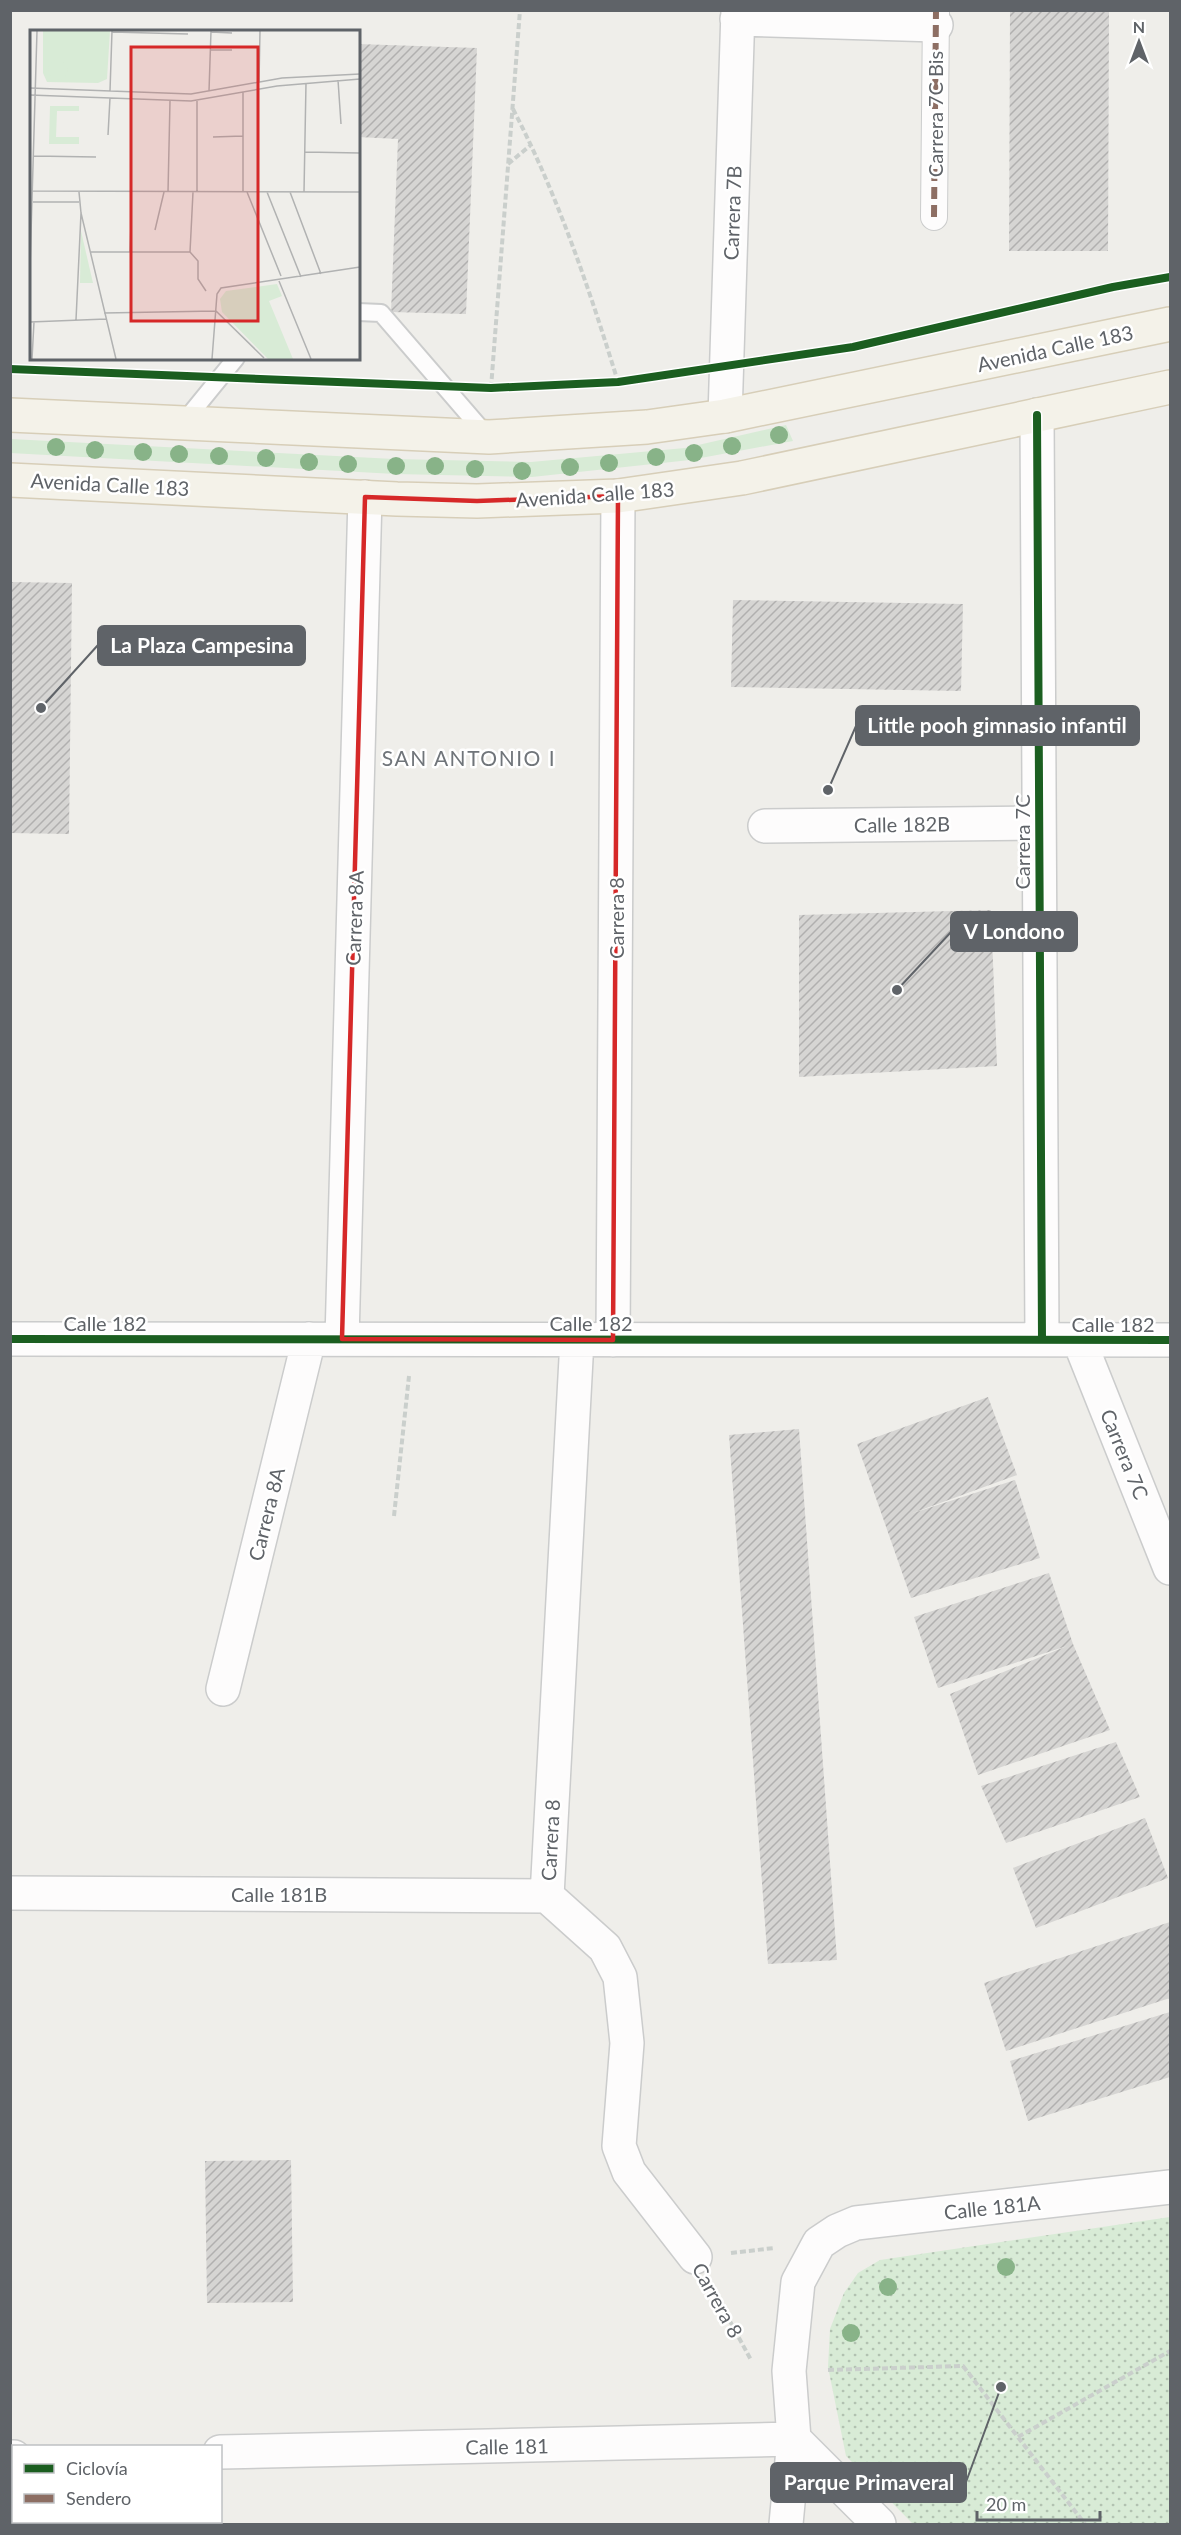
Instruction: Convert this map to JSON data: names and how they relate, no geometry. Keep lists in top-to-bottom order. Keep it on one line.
{"streets":{"main road":["Avenida Calle 183"],"street":["Carrera 7C Bis","Carrera 7B","Calle 182B","Carrera 7C","Carrera 8A","Carrera 8","Calle 182","Calle 181B","Calle 181A","Calle 181"]},"crossings":[["Carrera 7B","Avenida Calle 183"],["Avenida Calle 183","Carrera 7C"],["Avenida Calle 183","Carrera 8A"],["Avenida Calle 183","Carrera 8"],["Calle 182B","Carrera 7C"],["Carrera 7C","Calle 182"],["Carrera 8A","Calle 182"],["Carrera 8","Calle 182"],["Carrera 8","Calle 181B"]],"districts":["SAN ANTONIO I"],"places":["La Plaza Campesina","Little pooh gimnasio infantil","V Londono","Parque Primaveral"],"legend":["Ciclovía","Sendero"],"scale_bar":"20 m","north":"top"}
